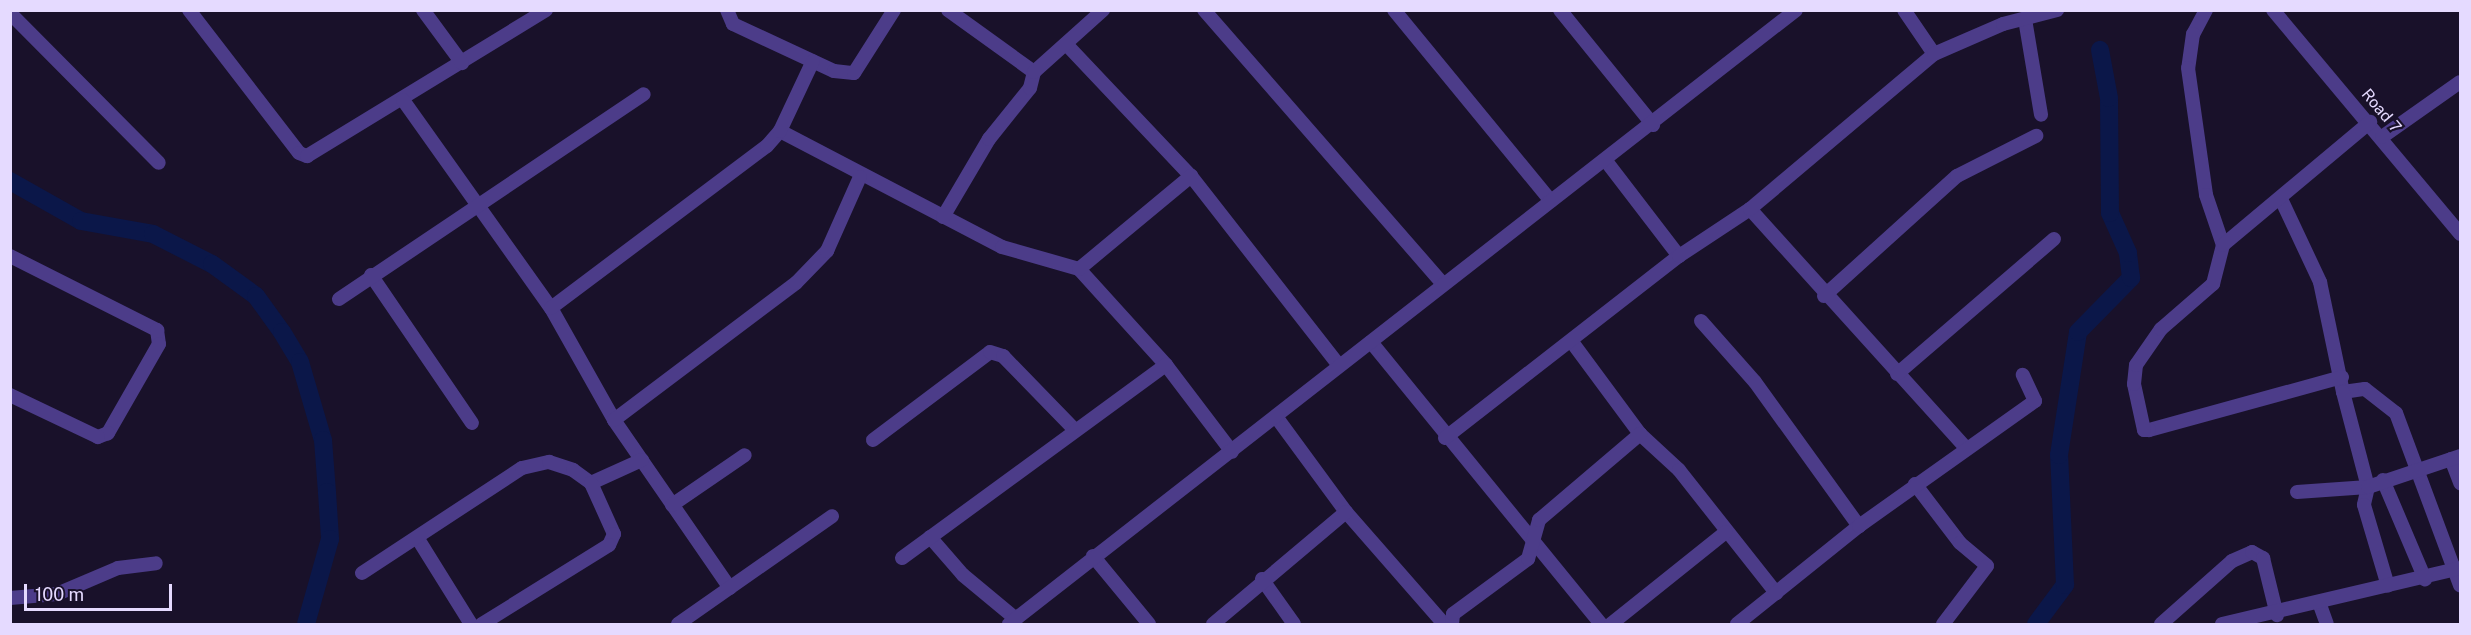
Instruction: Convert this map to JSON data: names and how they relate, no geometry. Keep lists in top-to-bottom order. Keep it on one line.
{"streets":{"street":["Road 7"]},"scale_bar":"100 m"}
